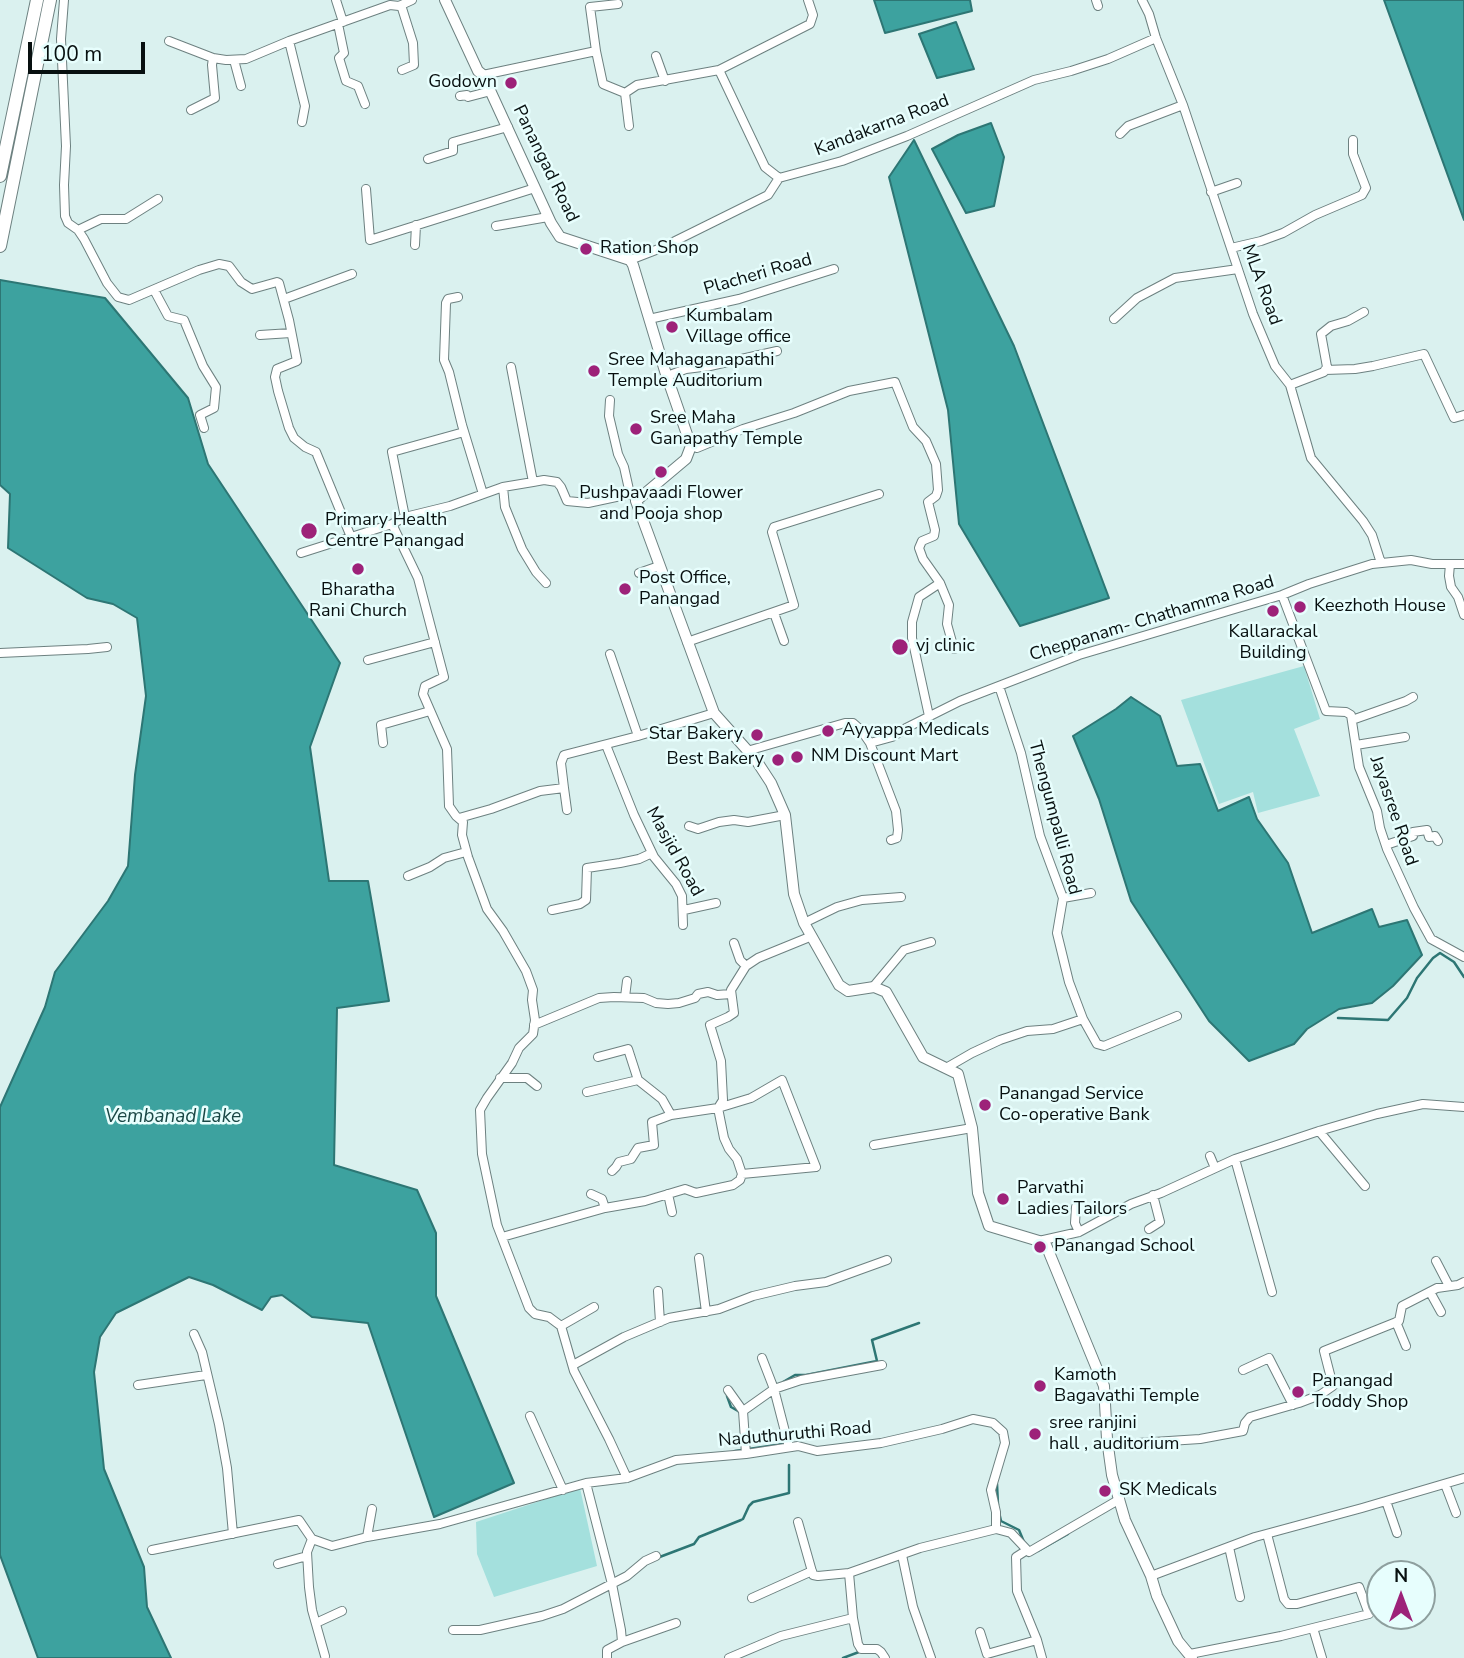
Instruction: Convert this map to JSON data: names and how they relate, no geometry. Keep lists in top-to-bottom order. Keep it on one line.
{"streets":{"main road":["Panangad Road"],"street":["Kandakarna Road","Placheri Road","MLA Road","Cheppanam- Chathamma Road","Jayasree Road","Thengumpalli Road","Masjid Road","Naduthuruthi Road"]},"crossings":[["Kandakarna Road","Panangad Road"],["Kandakarna Road","MLA Road"],["MLA Road","Cheppanam- Chathamma Road"],["Cheppanam- Chathamma Road","Thengumpalli Road"]],"water":["Vembanad Lake"],"places":["Godown","Ration Shop","Kumbalam Village office","Sree Mahaganapathi Temple Auditorium","Sree Maha Ganapathy Temple","Pushpavaadi Flower and Pooja shop","Primary Health Centre Panangad","Bharatha Rani Church","Post Office, Panangad","Keezhoth House","Kallarackal Building","vj clinic","Ayyappa Medicals","Star Bakery","NM Discount Mart","Best Bakery","Panangad Service Co-operative Bank","Parvathi Ladies Tailors","Panangad School","Kamoth Bagavathi Temple","Panangad Toddy Shop","sree ranjini hall , auditorium","SK Medicals"],"scale_bar":"100 m","north":"top"}
